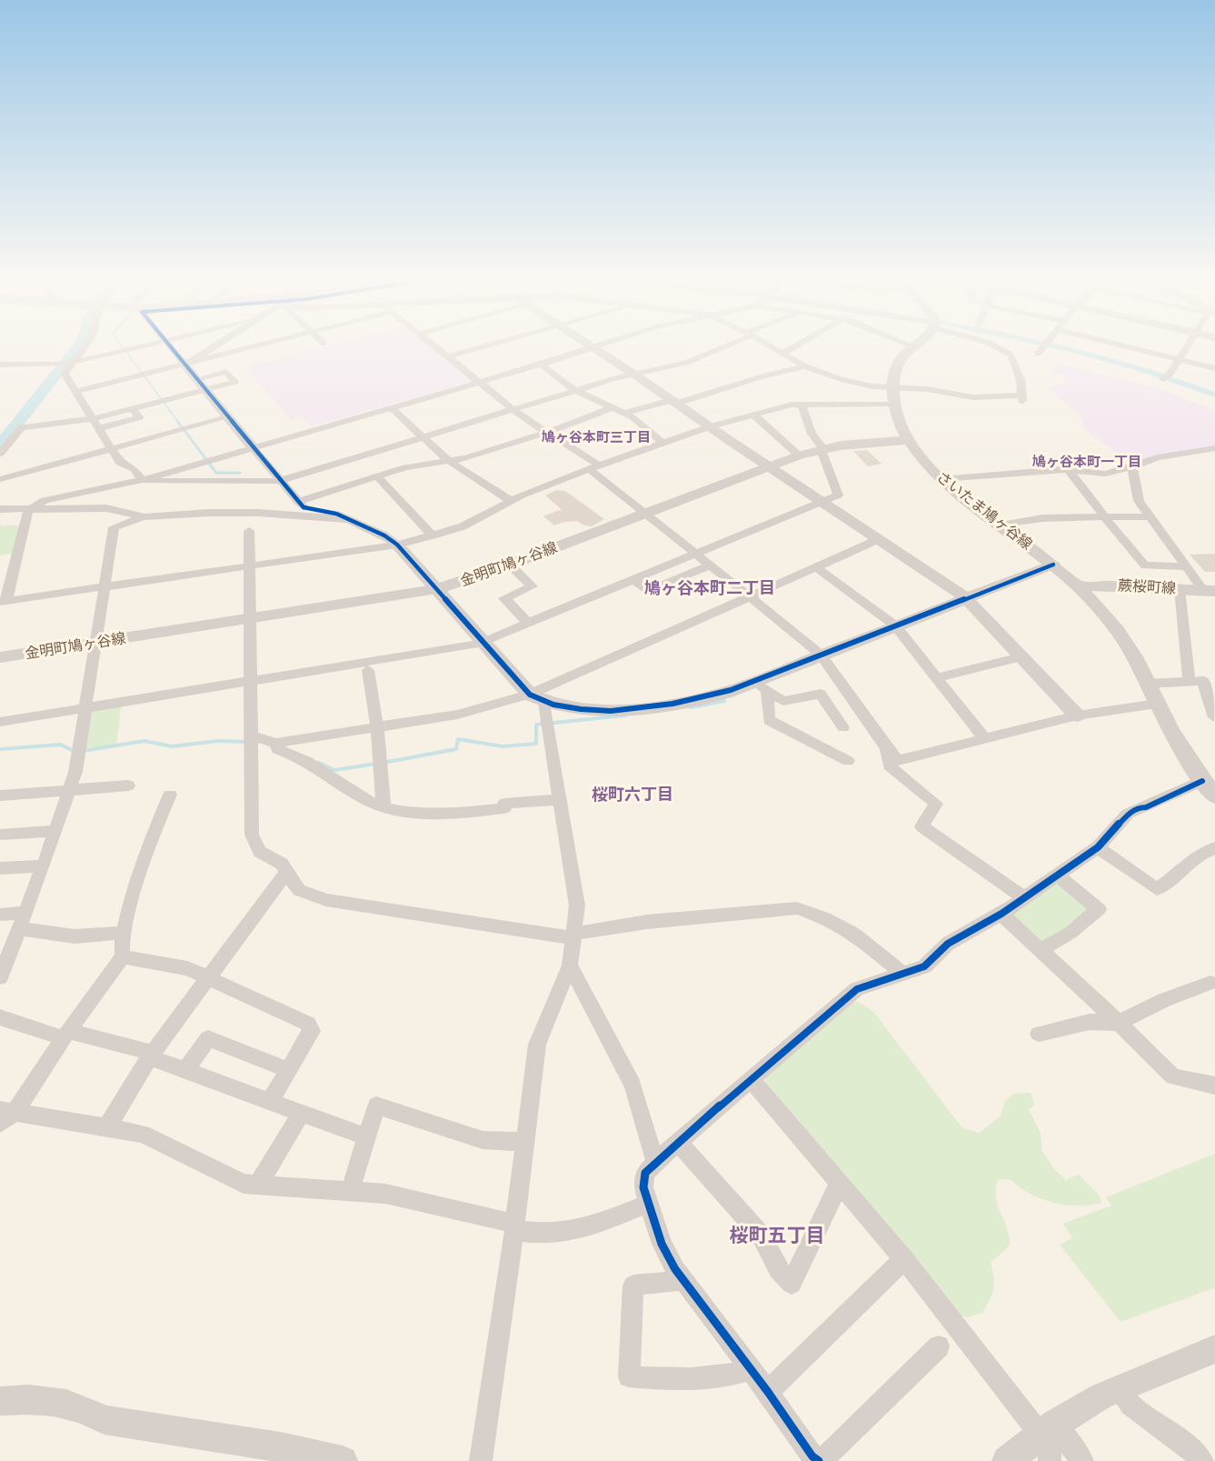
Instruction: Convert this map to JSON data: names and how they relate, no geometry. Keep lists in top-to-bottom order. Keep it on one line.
{"streets":{"main road":["さいたま鳩ヶ谷線","金明町鳩ヶ谷線","蕨桜町線"]},"crossings":[["さいたま鳩ヶ谷線","金明町鳩ヶ谷線"],["さいたま鳩ヶ谷線","蕨桜町線"]],"districts":["鳩ヶ谷本町三丁目","鳩ヶ谷本町一丁目","鳩ヶ谷本町二丁目","桜町六丁目","桜町五丁目"]}
